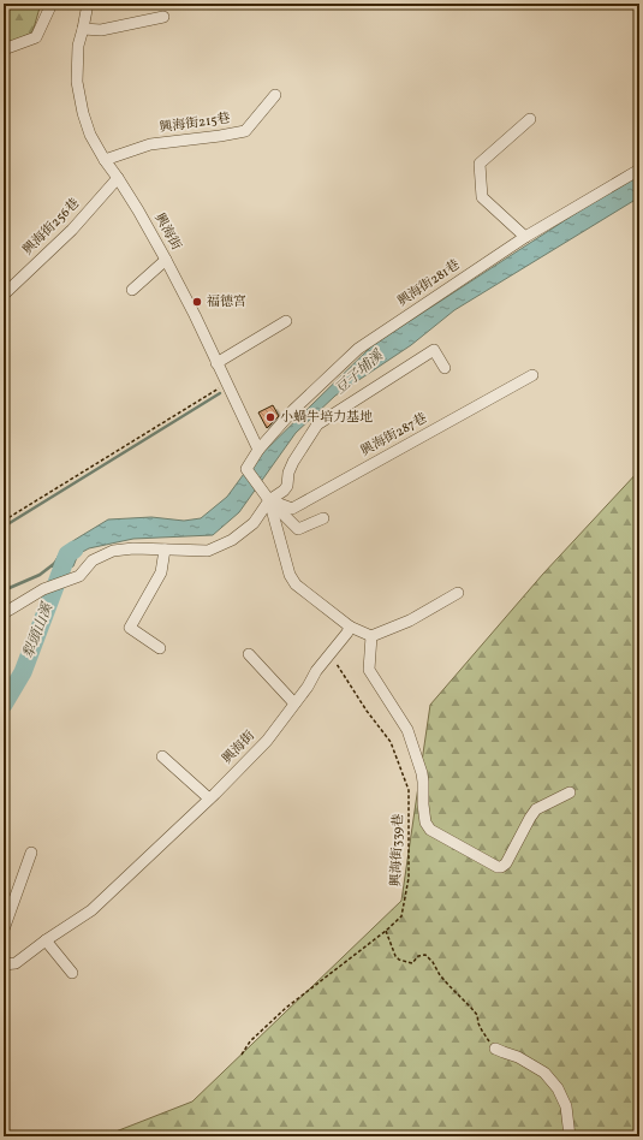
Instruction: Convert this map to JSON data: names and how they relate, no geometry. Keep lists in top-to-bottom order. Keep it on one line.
{"streets":{"street":["興海街215巷","興海街256巷","興海街","興海街281巷","興海街287巷"],"path":["興海街339巷"]},"crossings":[["興海街215巷","興海街"],["興海街256巷","興海街"],["興海街","興海街281巷"],["興海街","興海街339巷"]],"water":["豆子埔溪","犁頭山溪"],"places":["福德宮","小蝸牛培力基地"]}
